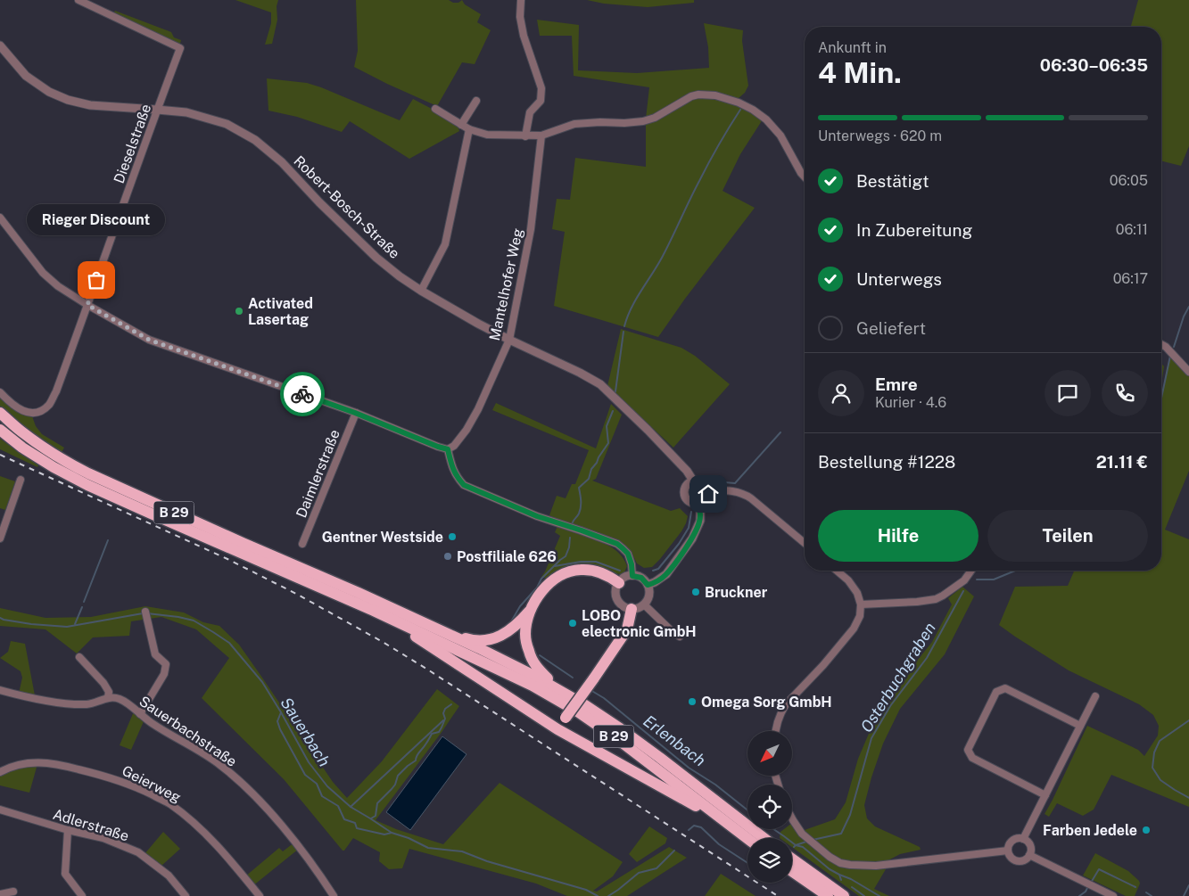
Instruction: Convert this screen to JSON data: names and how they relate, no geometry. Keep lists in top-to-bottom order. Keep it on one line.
{"streets":{"highway":["B 29"],"street":["Dieselstraße","Robert-Bosch-Straße","Mantelhofer Weg","Daimlerstraße","Sauerbachstraße","Geierweg","Adlerstraße"]},"crossings":[["Dieselstraße","Robert-Bosch-Straße"],["Robert-Bosch-Straße","Mantelhofer Weg"]],"water":["Osterbuchgraben","Sauerbach","Erlenbach"],"places":["Rieger Discount","Activated Lasertag","Gentner Westside","Postfiliale 626","Bruckner","LOBO electronic GmbH","Omega Sorg GmbH","Farben Jedele"],"north":"bottom left","page":{"heading":["4 Min.","Ankunft in","06:30–06:35"],"panel":["Emre","Kurier · 4.6","Bestellung #1228","21.11 €"],"bar":"Unterwegs · 620 m","list":[["Bestätigt","06:05"],["In Zubereitung","06:11"],["Unterwegs","06:17"],"Geliefert"],"bubble":"Rieger Discount","buttons":["Hilfe","Teilen"]}}
